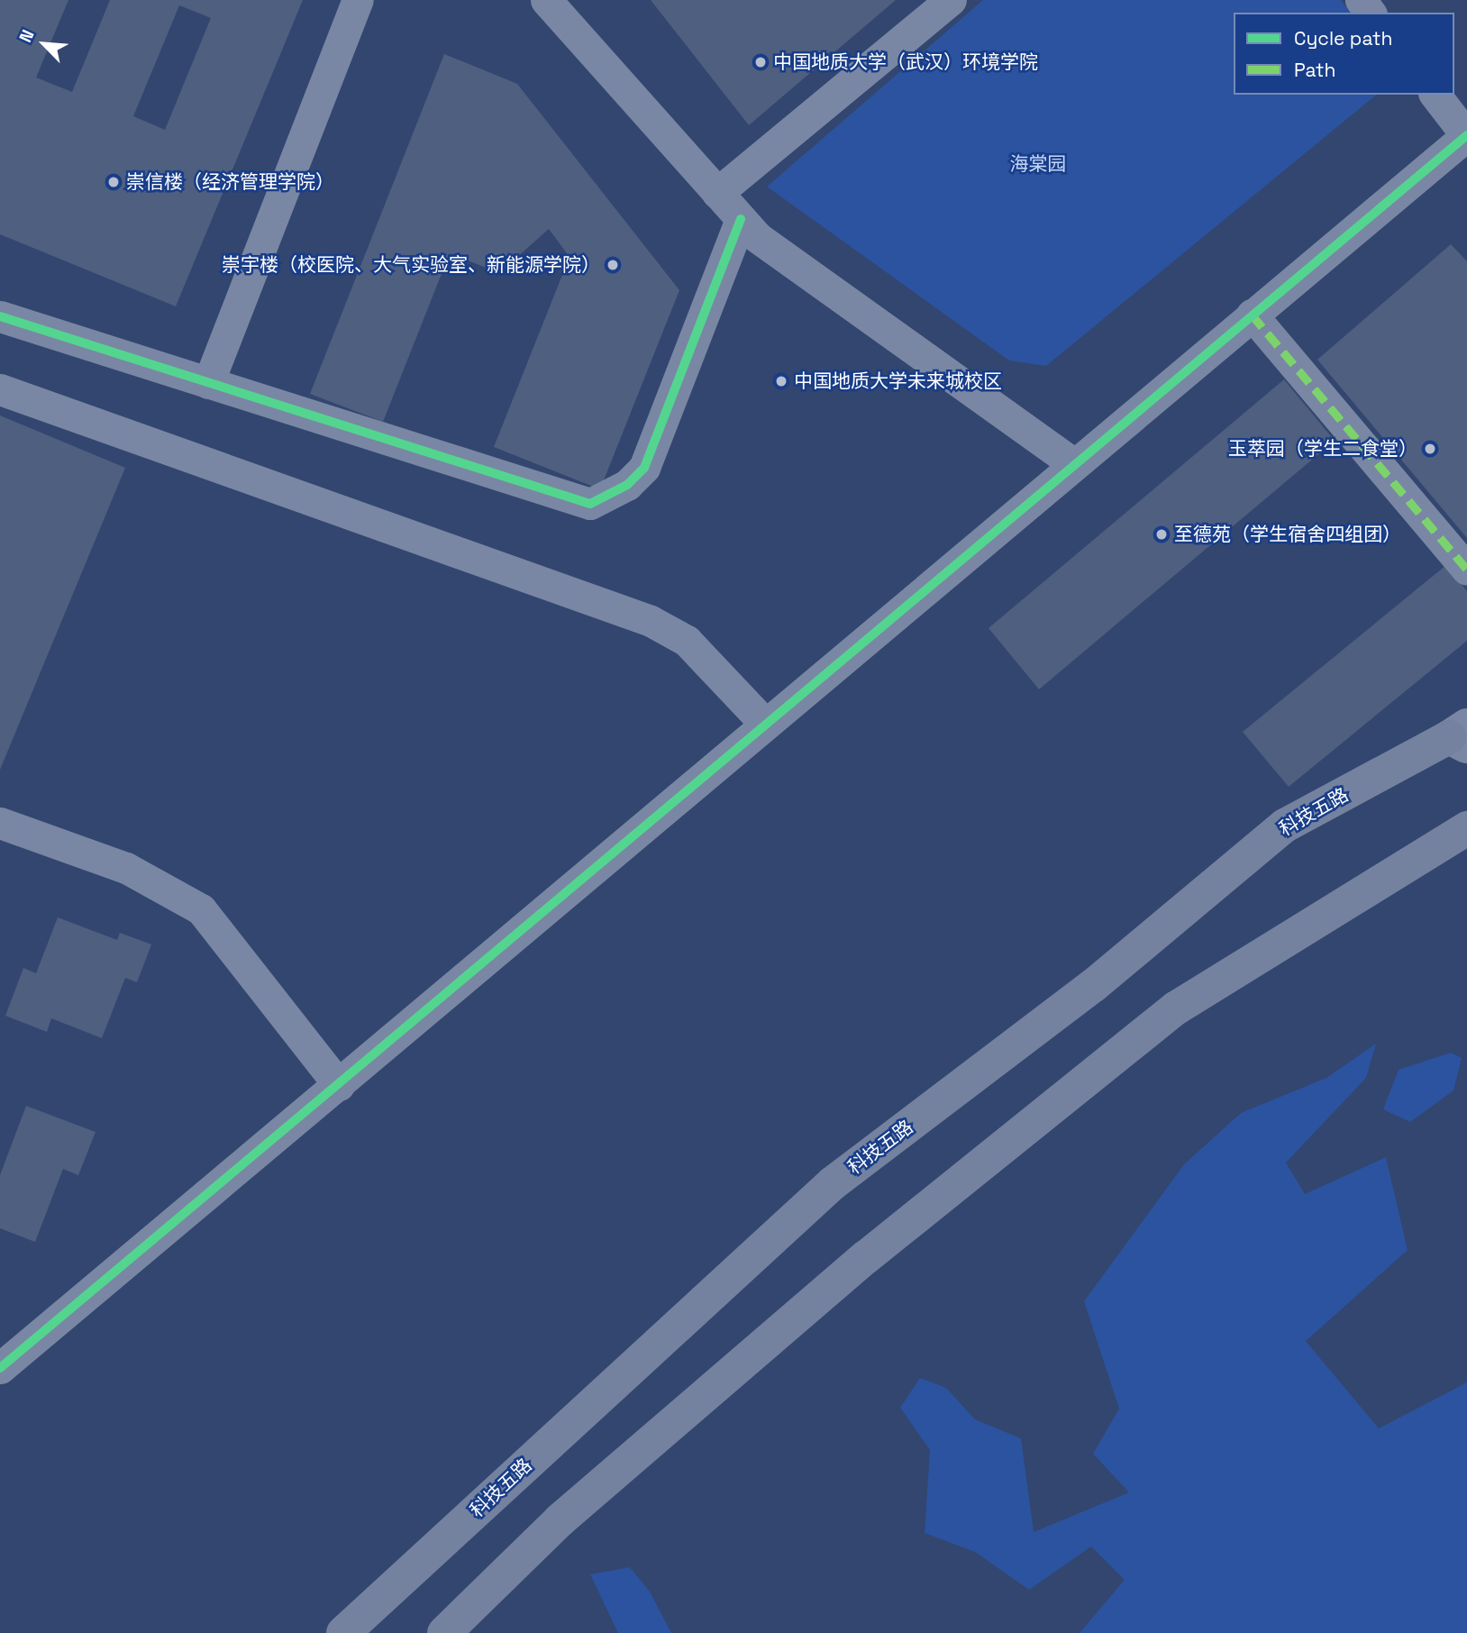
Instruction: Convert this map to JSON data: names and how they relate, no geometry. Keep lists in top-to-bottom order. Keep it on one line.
{"streets":{"main road":["科技五路"]},"parks":["海棠园"],"places":["中国地质大学（武汉）环境学院","崇信楼（经济管理学院）","崇宇楼（校医院、大气实验室、新能源学院）","中国地质大学未来城校区","玉萃园（学生二食堂）","至德苑（学生宿舍四组团）"],"legend":["Cycle path","Path"],"north":"top left"}
